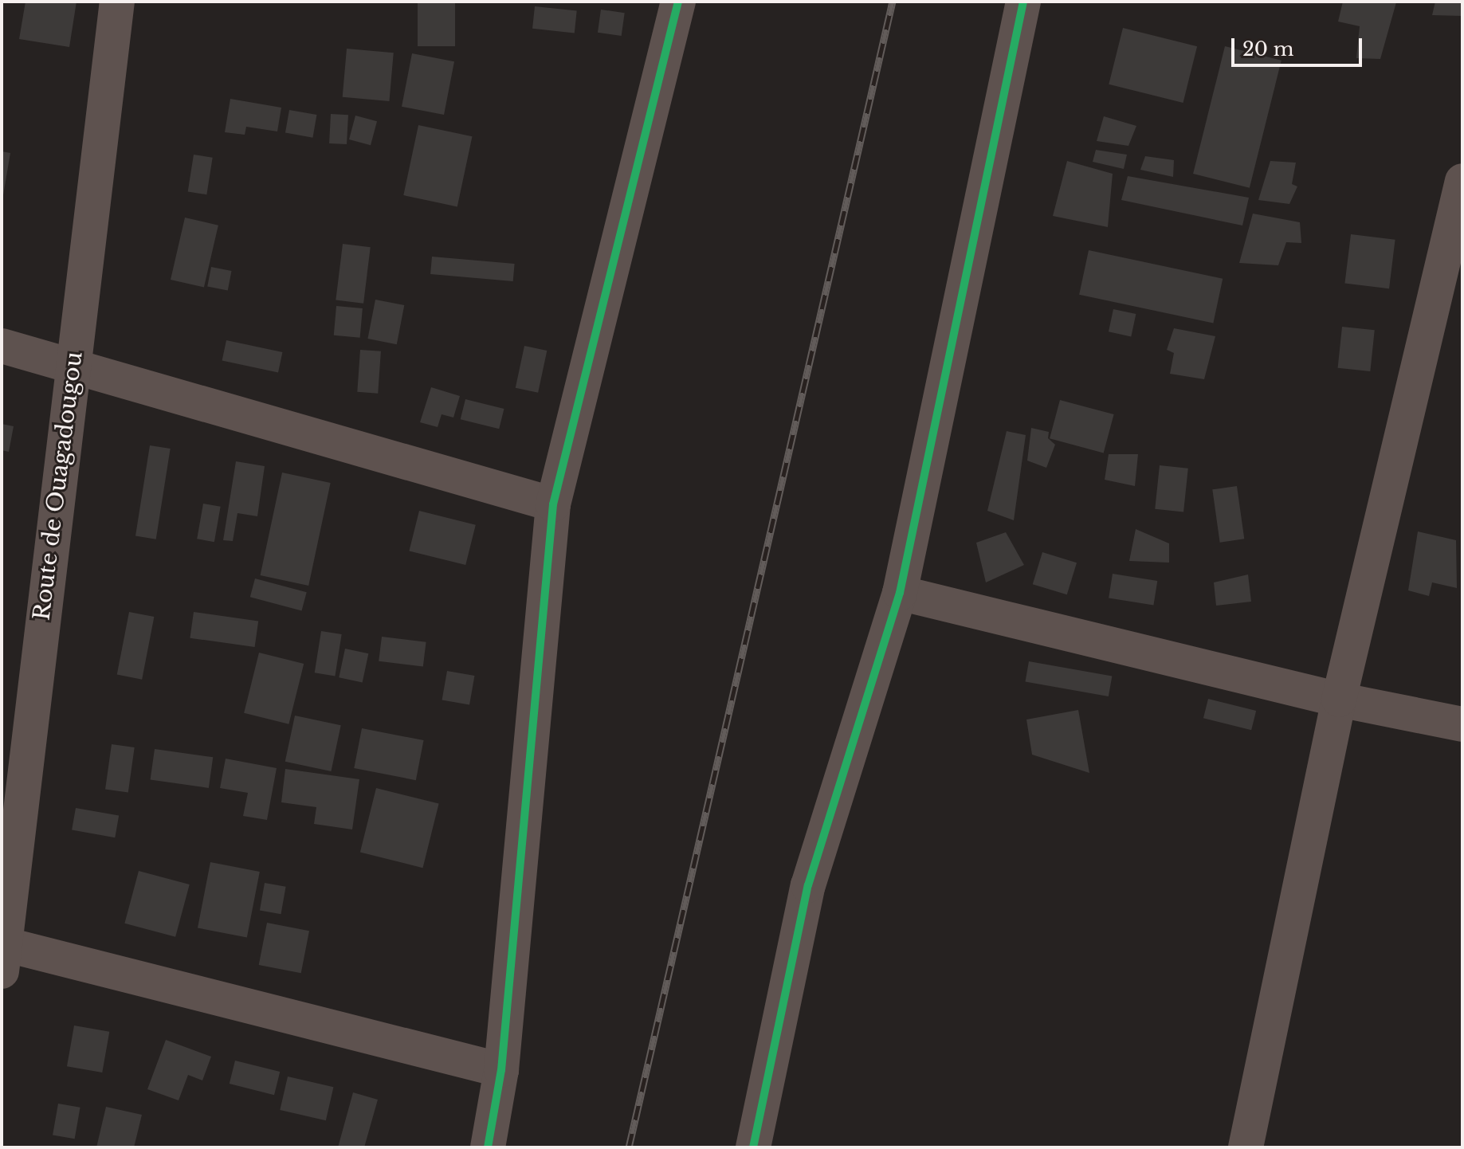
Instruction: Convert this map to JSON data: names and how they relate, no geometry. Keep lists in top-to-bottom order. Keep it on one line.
{"streets":{"street":["Route de Ouagadougou"]},"scale_bar":"20 m"}
